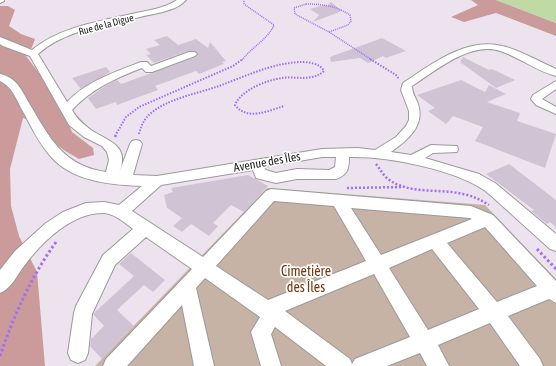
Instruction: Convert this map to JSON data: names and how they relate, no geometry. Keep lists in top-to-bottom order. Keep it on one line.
{"streets":{"street":["Rue de la Digue","Avenue des Îles"]},"parks":["Cimetière des Îles"]}
